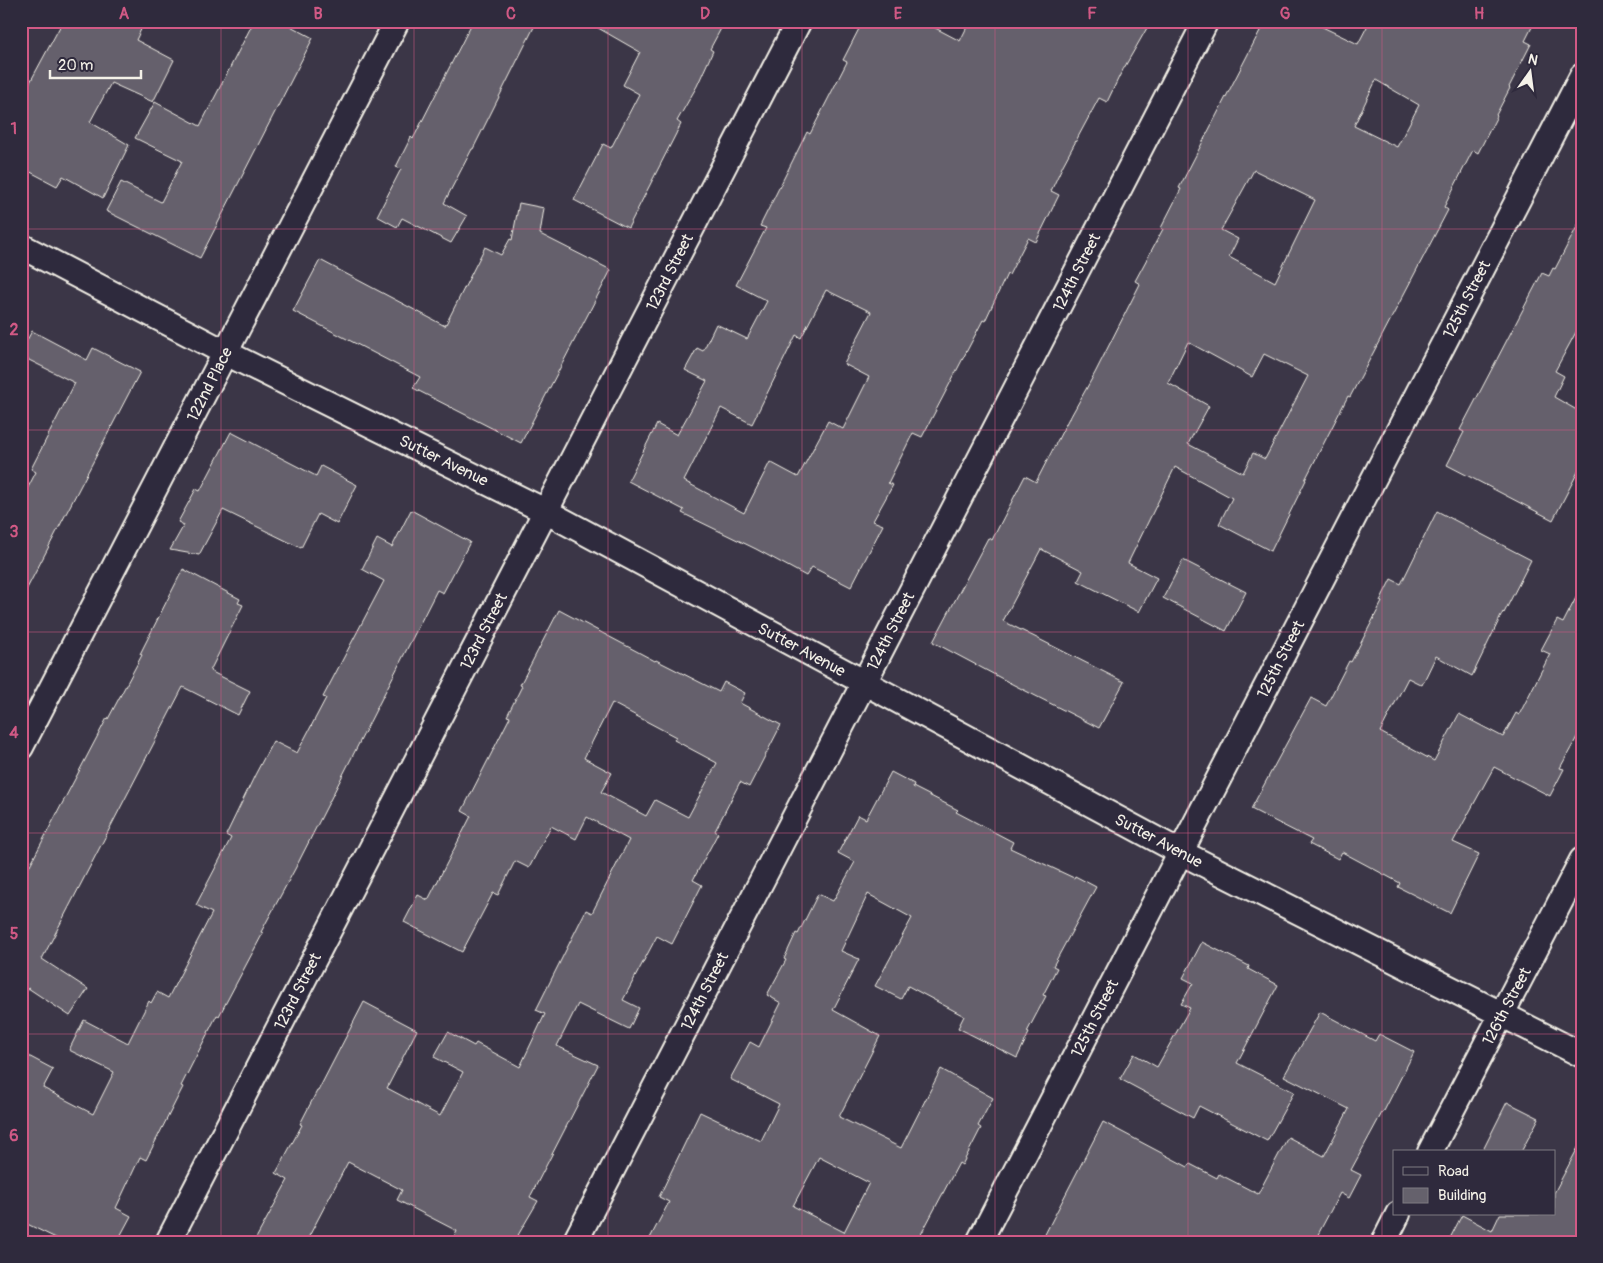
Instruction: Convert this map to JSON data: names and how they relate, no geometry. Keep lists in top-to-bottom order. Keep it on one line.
{"streets":{"street":["123rd Street","124th Street","125th Street","122nd Place","Sutter Avenue","126th Street"]},"crossings":[["123rd Street","Sutter Avenue"],["124th Street","Sutter Avenue"],["125th Street","Sutter Avenue"],["122nd Place","Sutter Avenue"],["Sutter Avenue","126th Street"]],"legend":["Road","Building"],"scale_bar":"20 m","north":"top","grid":{"columns":["A","B","C","D","E","F","G","H"],"rows":["1","2","3","4","5","6"]}}
